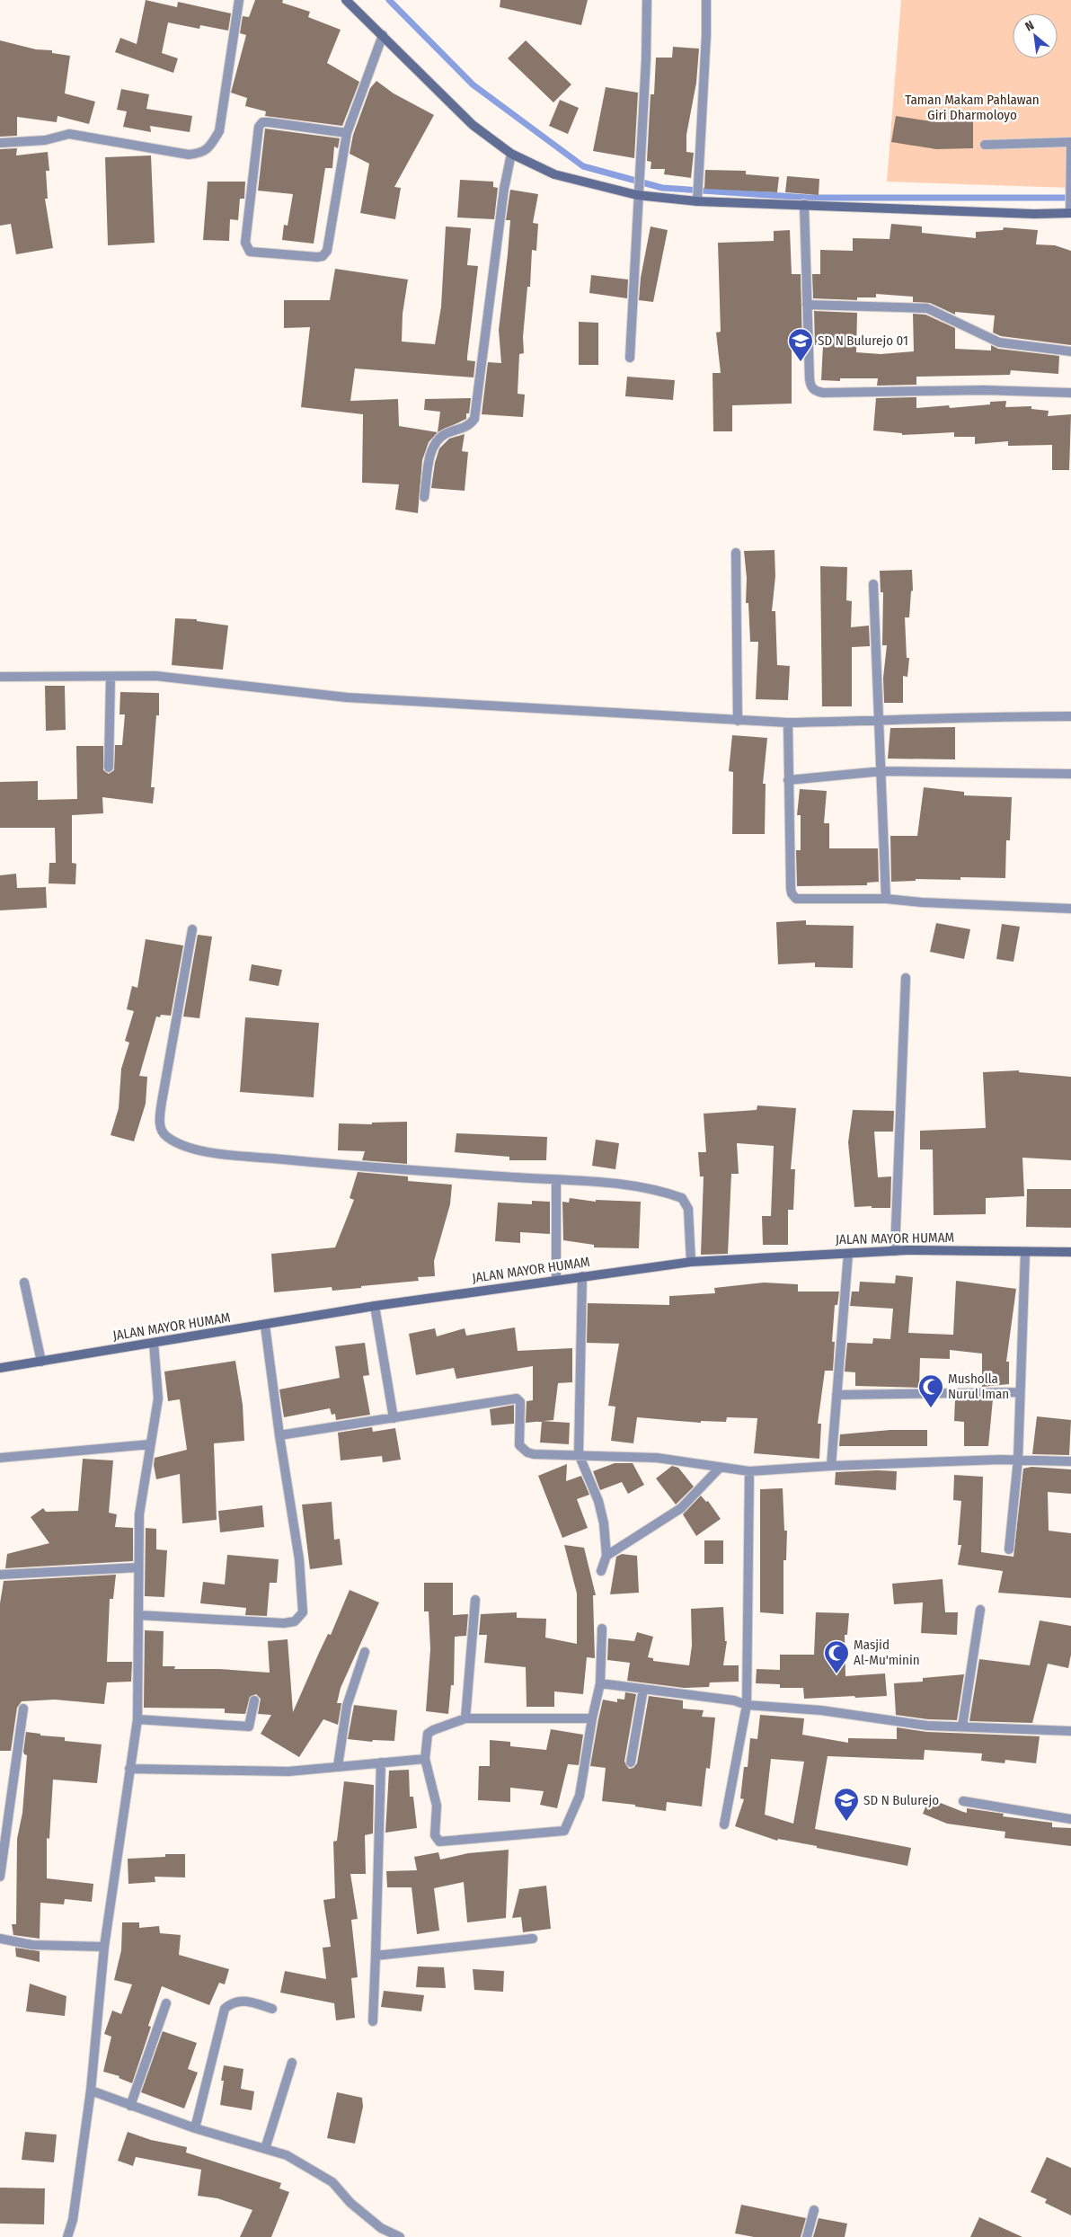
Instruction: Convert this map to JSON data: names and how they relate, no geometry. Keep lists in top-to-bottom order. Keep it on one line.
{"streets":{"main road":["JALAN MAYOR HUMAM"]},"parks":["Taman Makam Pahlawan Giri Dharmoloyo"],"places":{"school or university":["SD N Bulurejo 01","SD N Bulurejo"],"mosque":["Musholla Nurul Iman","Masjid Al-Mu'minin"]},"north":"top left"}
